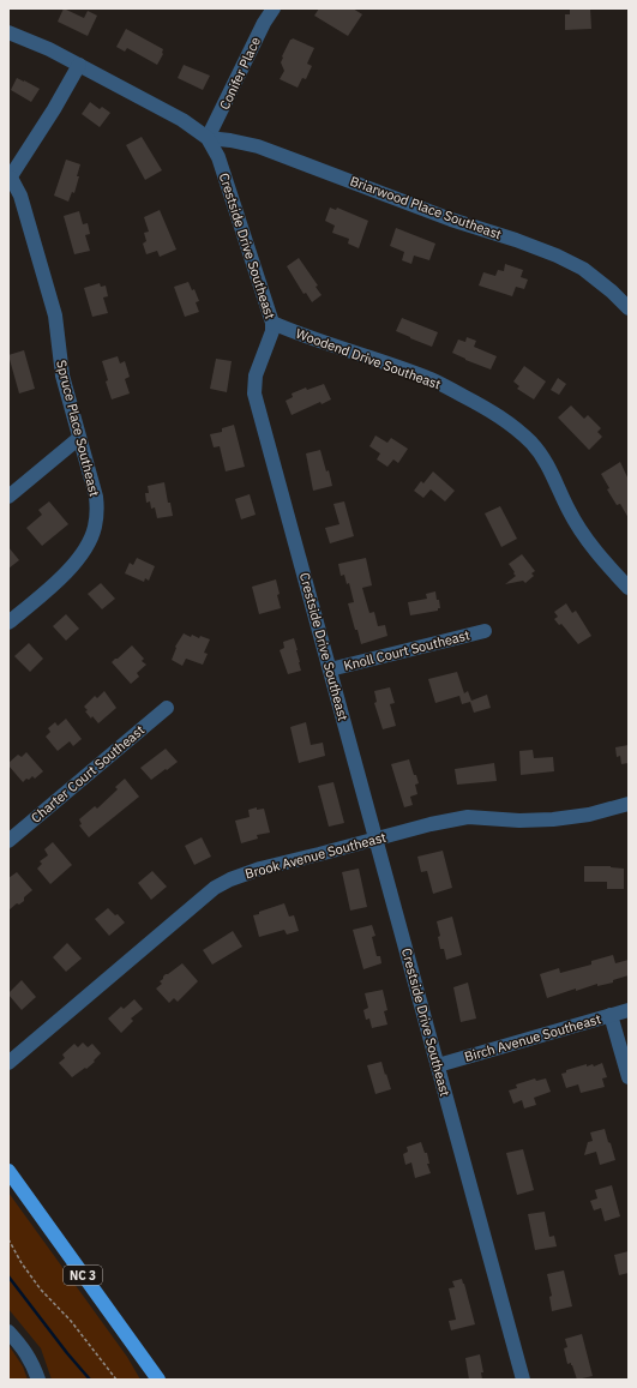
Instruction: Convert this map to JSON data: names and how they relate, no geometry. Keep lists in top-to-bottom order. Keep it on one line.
{"streets":{"main road":["NC 3"],"street":["Conifer Place","Briarwood Place Southeast","Crestside Drive Southeast","Woodend Drive Southeast","Spruce Place Southeast","Knoll Court Southeast","Charter Court Southeast","Brook Avenue Southeast","Birch Avenue Southeast"]},"crossings":[["Conifer Place","Briarwood Place Southeast"],["Conifer Place","Crestside Drive Southeast"],["Briarwood Place Southeast","Crestside Drive Southeast"],["Crestside Drive Southeast","Woodend Drive Southeast"],["Crestside Drive Southeast","Knoll Court Southeast"],["Crestside Drive Southeast","Brook Avenue Southeast"],["Crestside Drive Southeast","Birch Avenue Southeast"]]}
